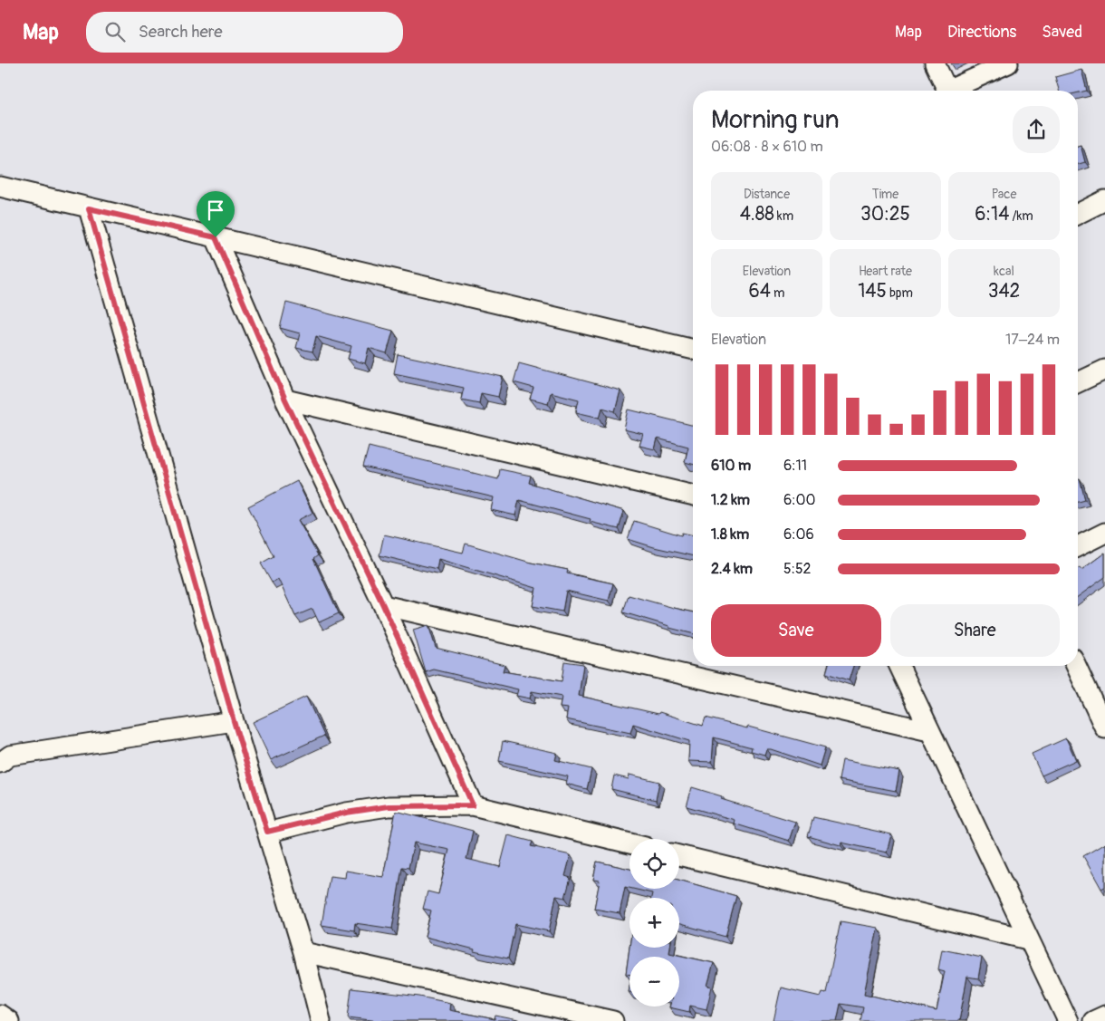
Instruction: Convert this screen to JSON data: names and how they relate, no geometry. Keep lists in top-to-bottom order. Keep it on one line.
{"page":{"header":"Map","search":"Search here","nav":["Map","Directions","Saved"],"heading":["Morning run","06:08 · 8 × 610 m"],"stats":[["Distance","4.88 km"],["Time","30:25"],["Pace","6:14 /km"],["Elevation","64 m"],["Heart rate","145 bpm"],["kcal","342"]],"chart":["Elevation","17–24 m"],"list":[{"name":"610 m","note":"6:11"},{"name":"1.2 km","note":"6:00"},{"name":"1.8 km","note":"6:06"},{"name":"2.4 km","note":"5:52"}],"buttons":["Save","Share"],"map_buttons":["+","−"]}}
